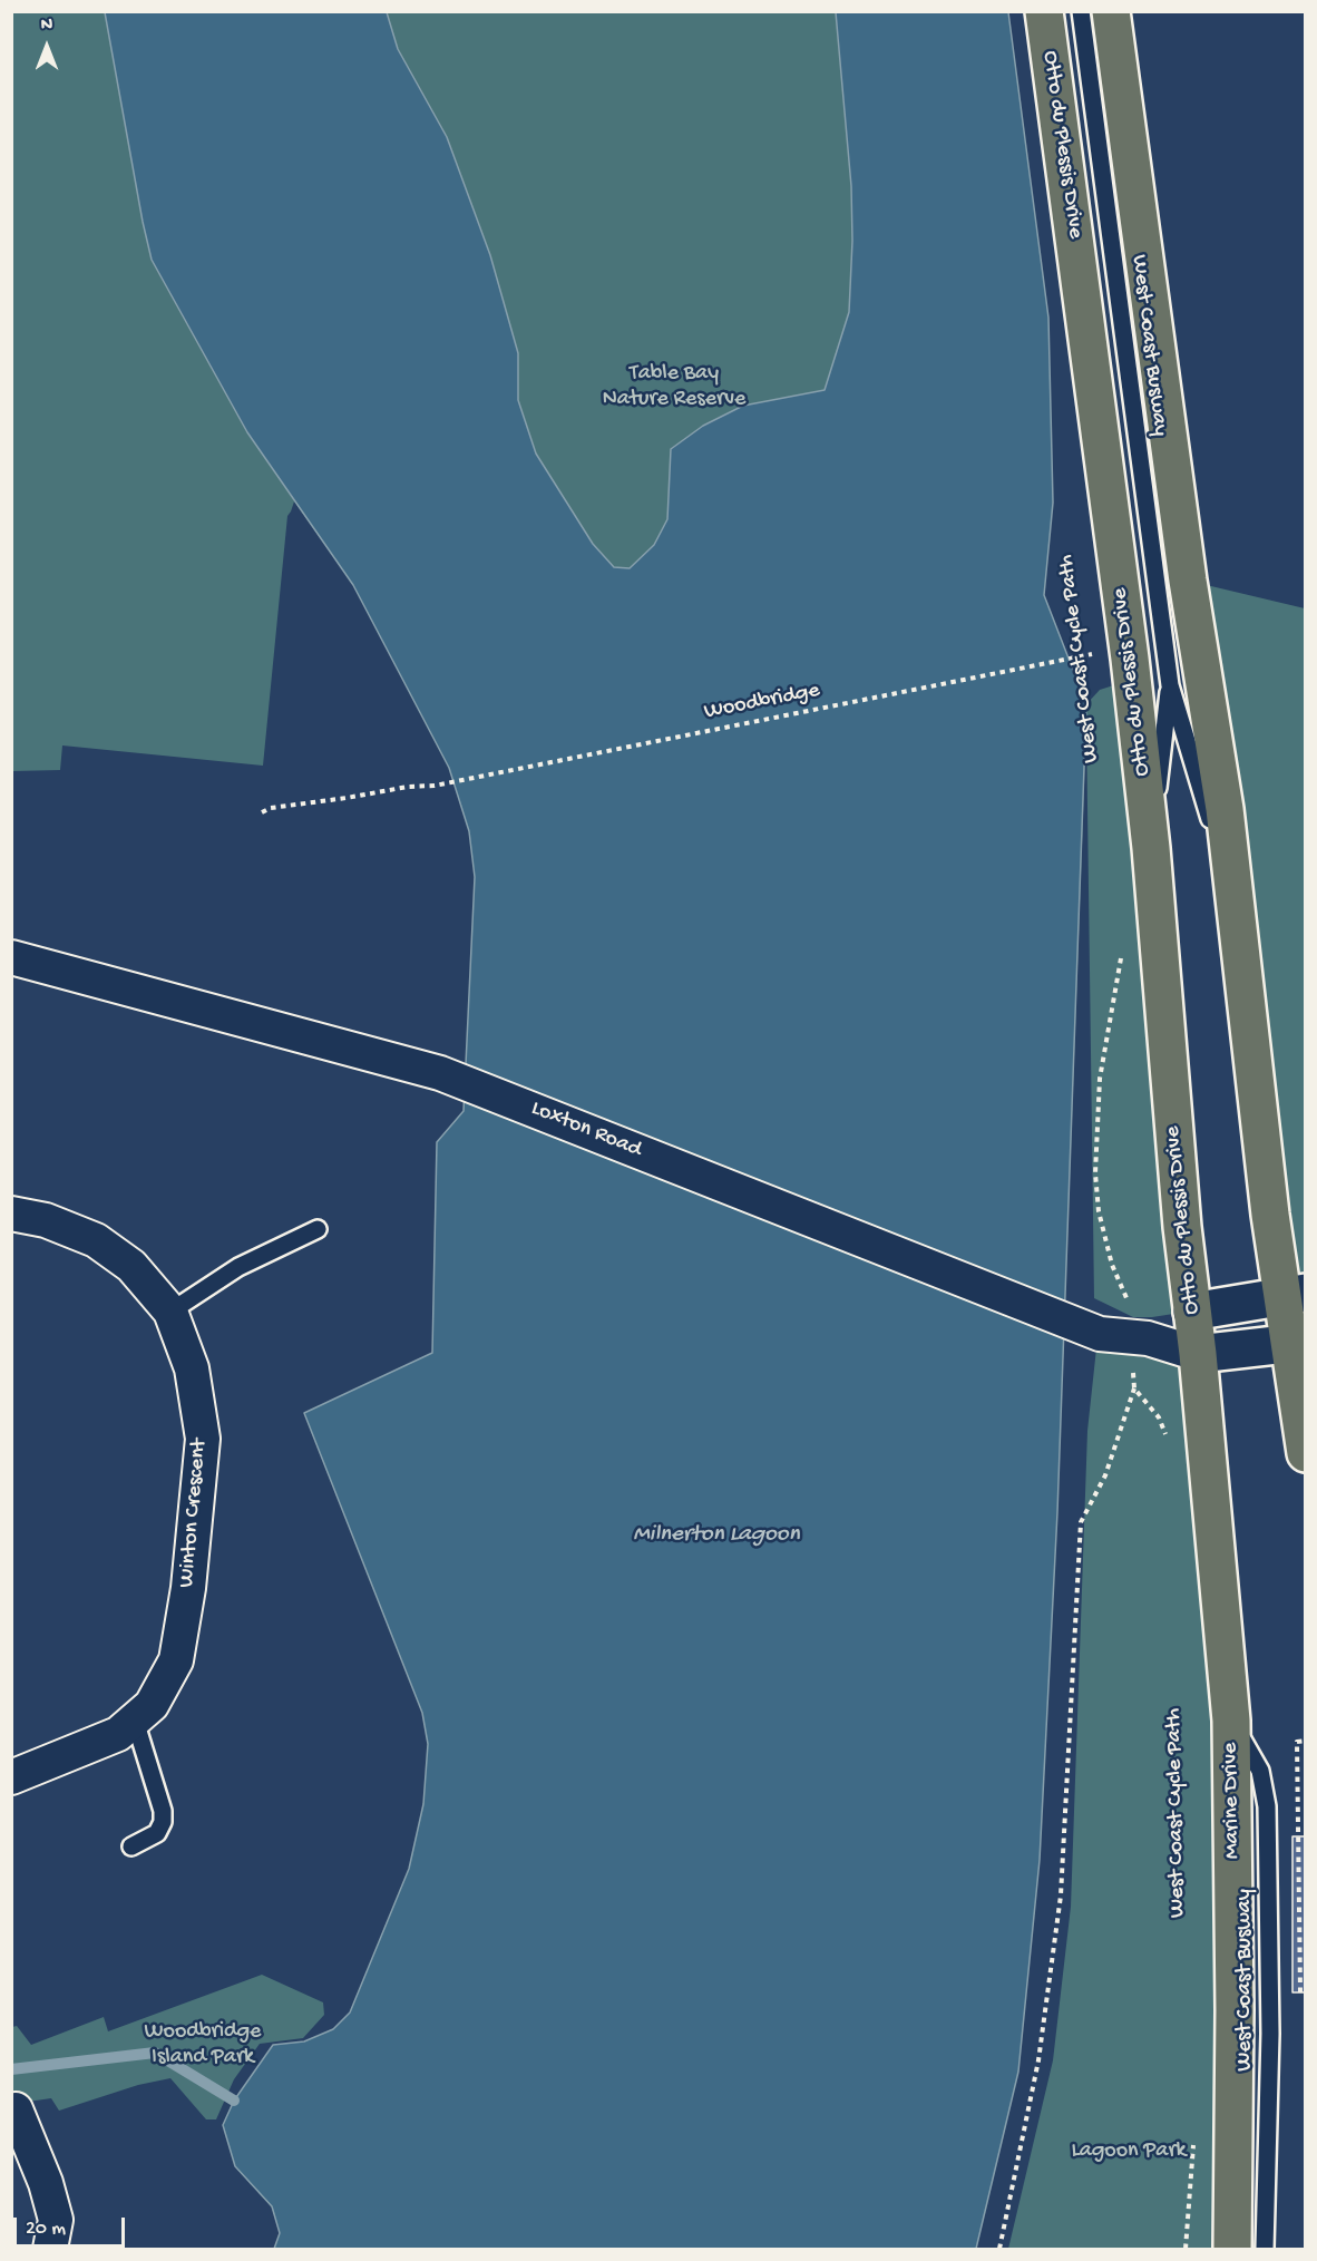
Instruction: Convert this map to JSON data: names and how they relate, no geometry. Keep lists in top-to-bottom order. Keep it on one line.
{"streets":{"main road":["Otto du Plessis Drive","Marine Drive"],"street":["Loxton Road","Winton Crescent"],"lane":["West Coast Busway"],"path":["West Coast Cycle Path","Woodbridge"]},"crossings":[["Otto du Plessis Drive","West Coast Busway"],["Otto du Plessis Drive","Loxton Road"],["Otto du Plessis Drive","Marine Drive"],["West Coast Busway","Marine Drive"],["West Coast Cycle Path","Woodbridge"],["Loxton Road","Marine Drive"]],"water":["Milnerton Lagoon"],"parks":["Table Bay Nature Reserve","Woodbridge Island Park","Lagoon Park"],"scale_bar":"20 m","north":"top"}
